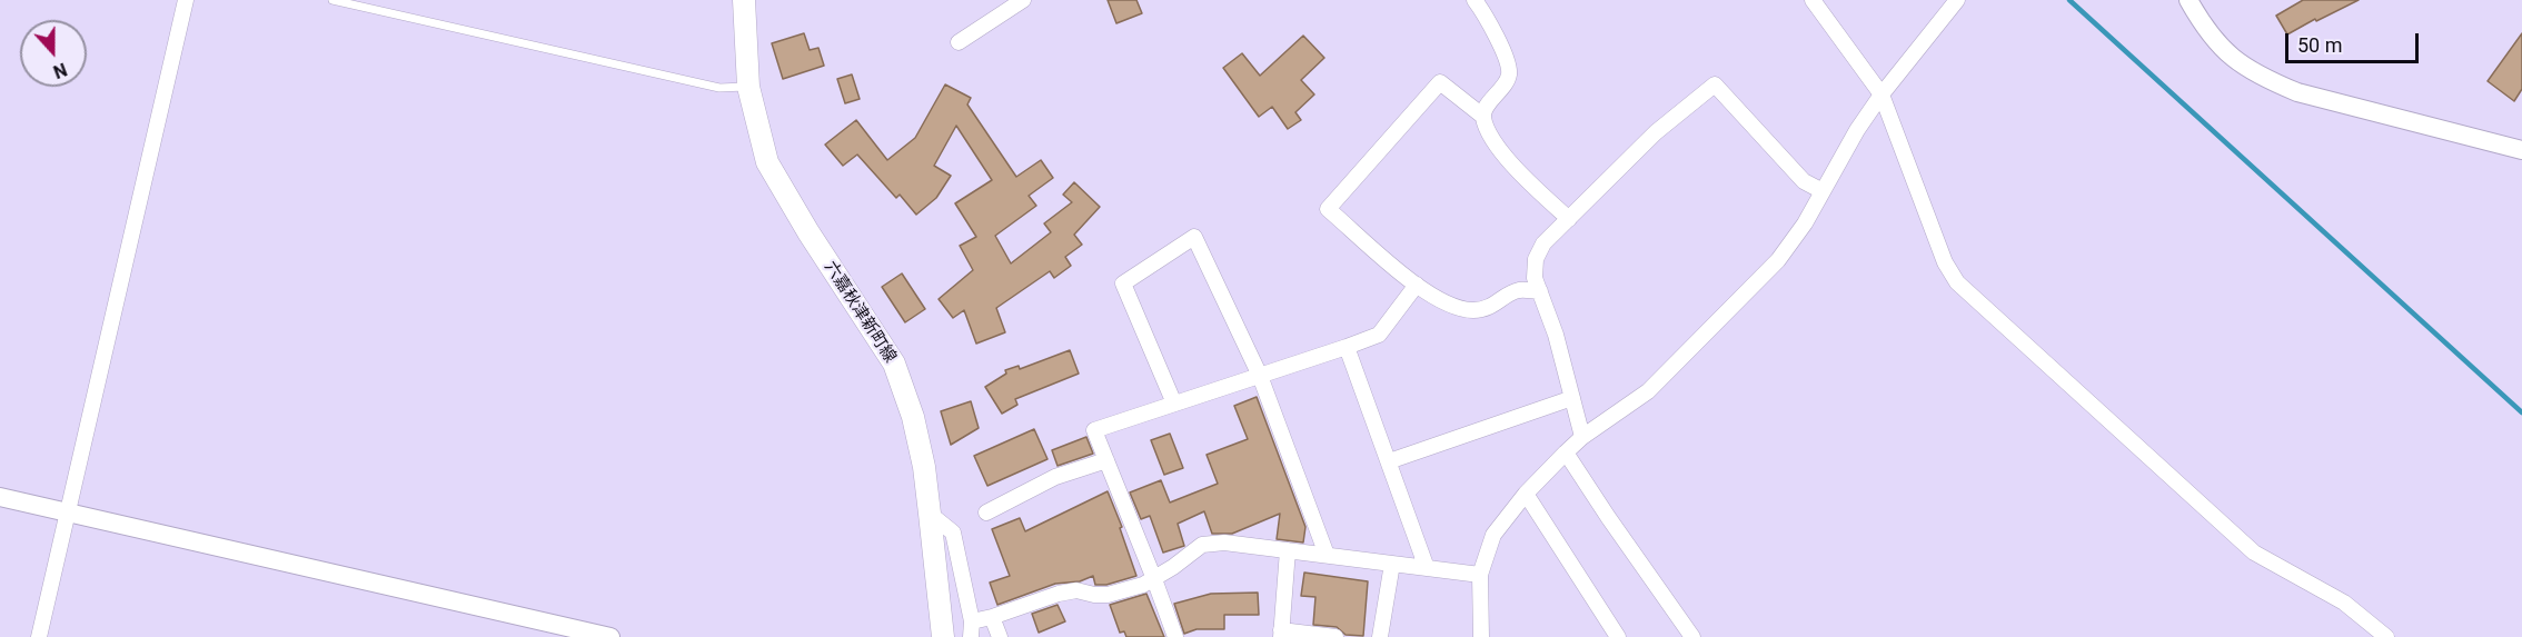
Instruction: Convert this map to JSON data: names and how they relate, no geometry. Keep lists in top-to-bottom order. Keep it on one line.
{"streets":{"main road":["六嘉秋津新町線"]},"scale_bar":"50 m","north":"bottom"}
